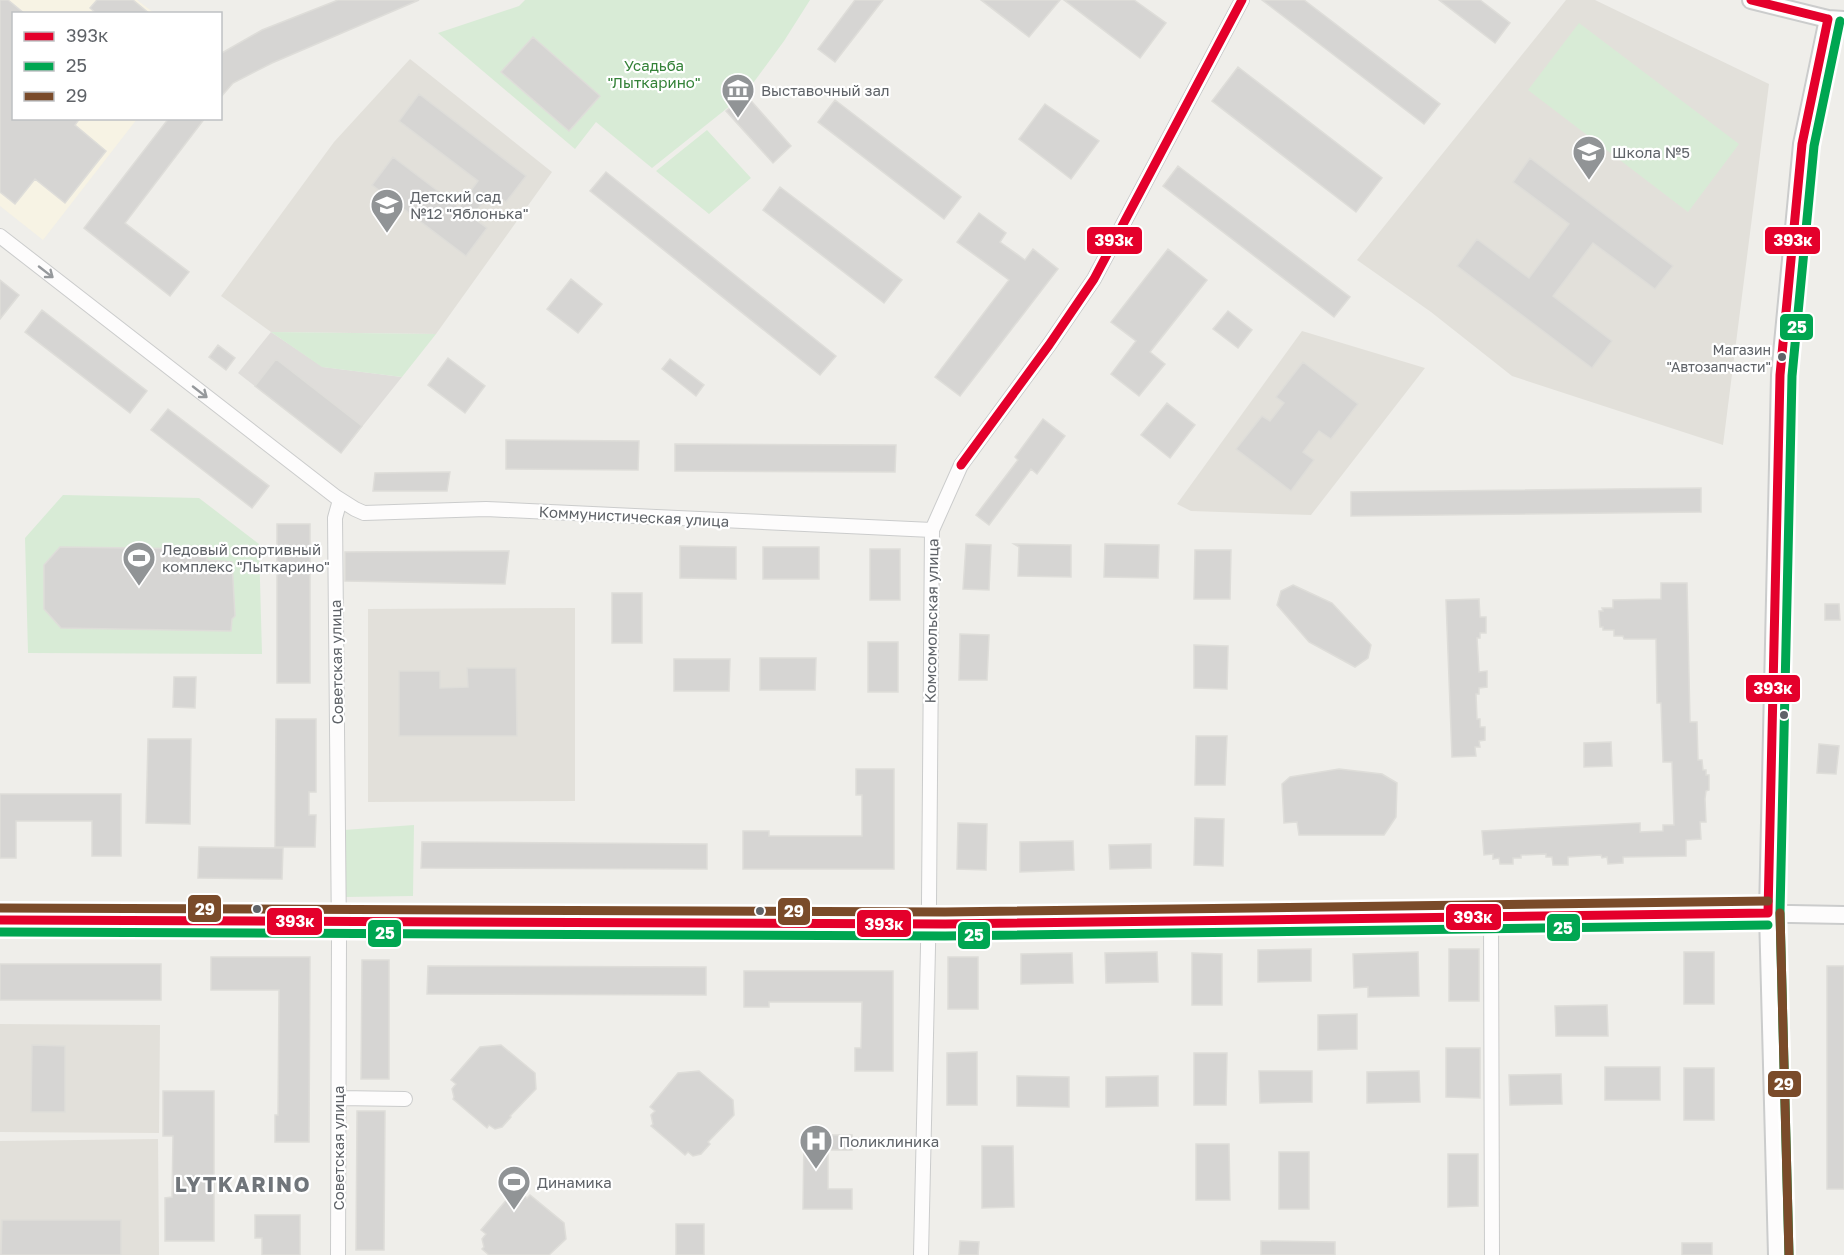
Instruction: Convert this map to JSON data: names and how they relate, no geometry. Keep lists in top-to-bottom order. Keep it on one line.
{"streets":{"street":["Коммунистическая улица","Комсомольская улица","Советская улица"]},"crossings":[["Коммунистическая улица","Комсомольская улица"],["Коммунистическая улица","Советская улица"]],"districts":["LYTKARINO"],"parks":["Усадьба \"Лыткарино\""],"places":{"museum":["Выставочный зал"],"school or university":["Школа №5","Детский сад №12 \"Яблонька\""],"other":["Магазин \"Автозапчасти\""],"sports":["Ледовый спортивный комплекс \"Лыткарино\"","Динамика"],"hospital":["Поликлиника"]},"lines":["transit line 393к","transit line 25","transit line 29"],"legend":["393к","25","29"]}
